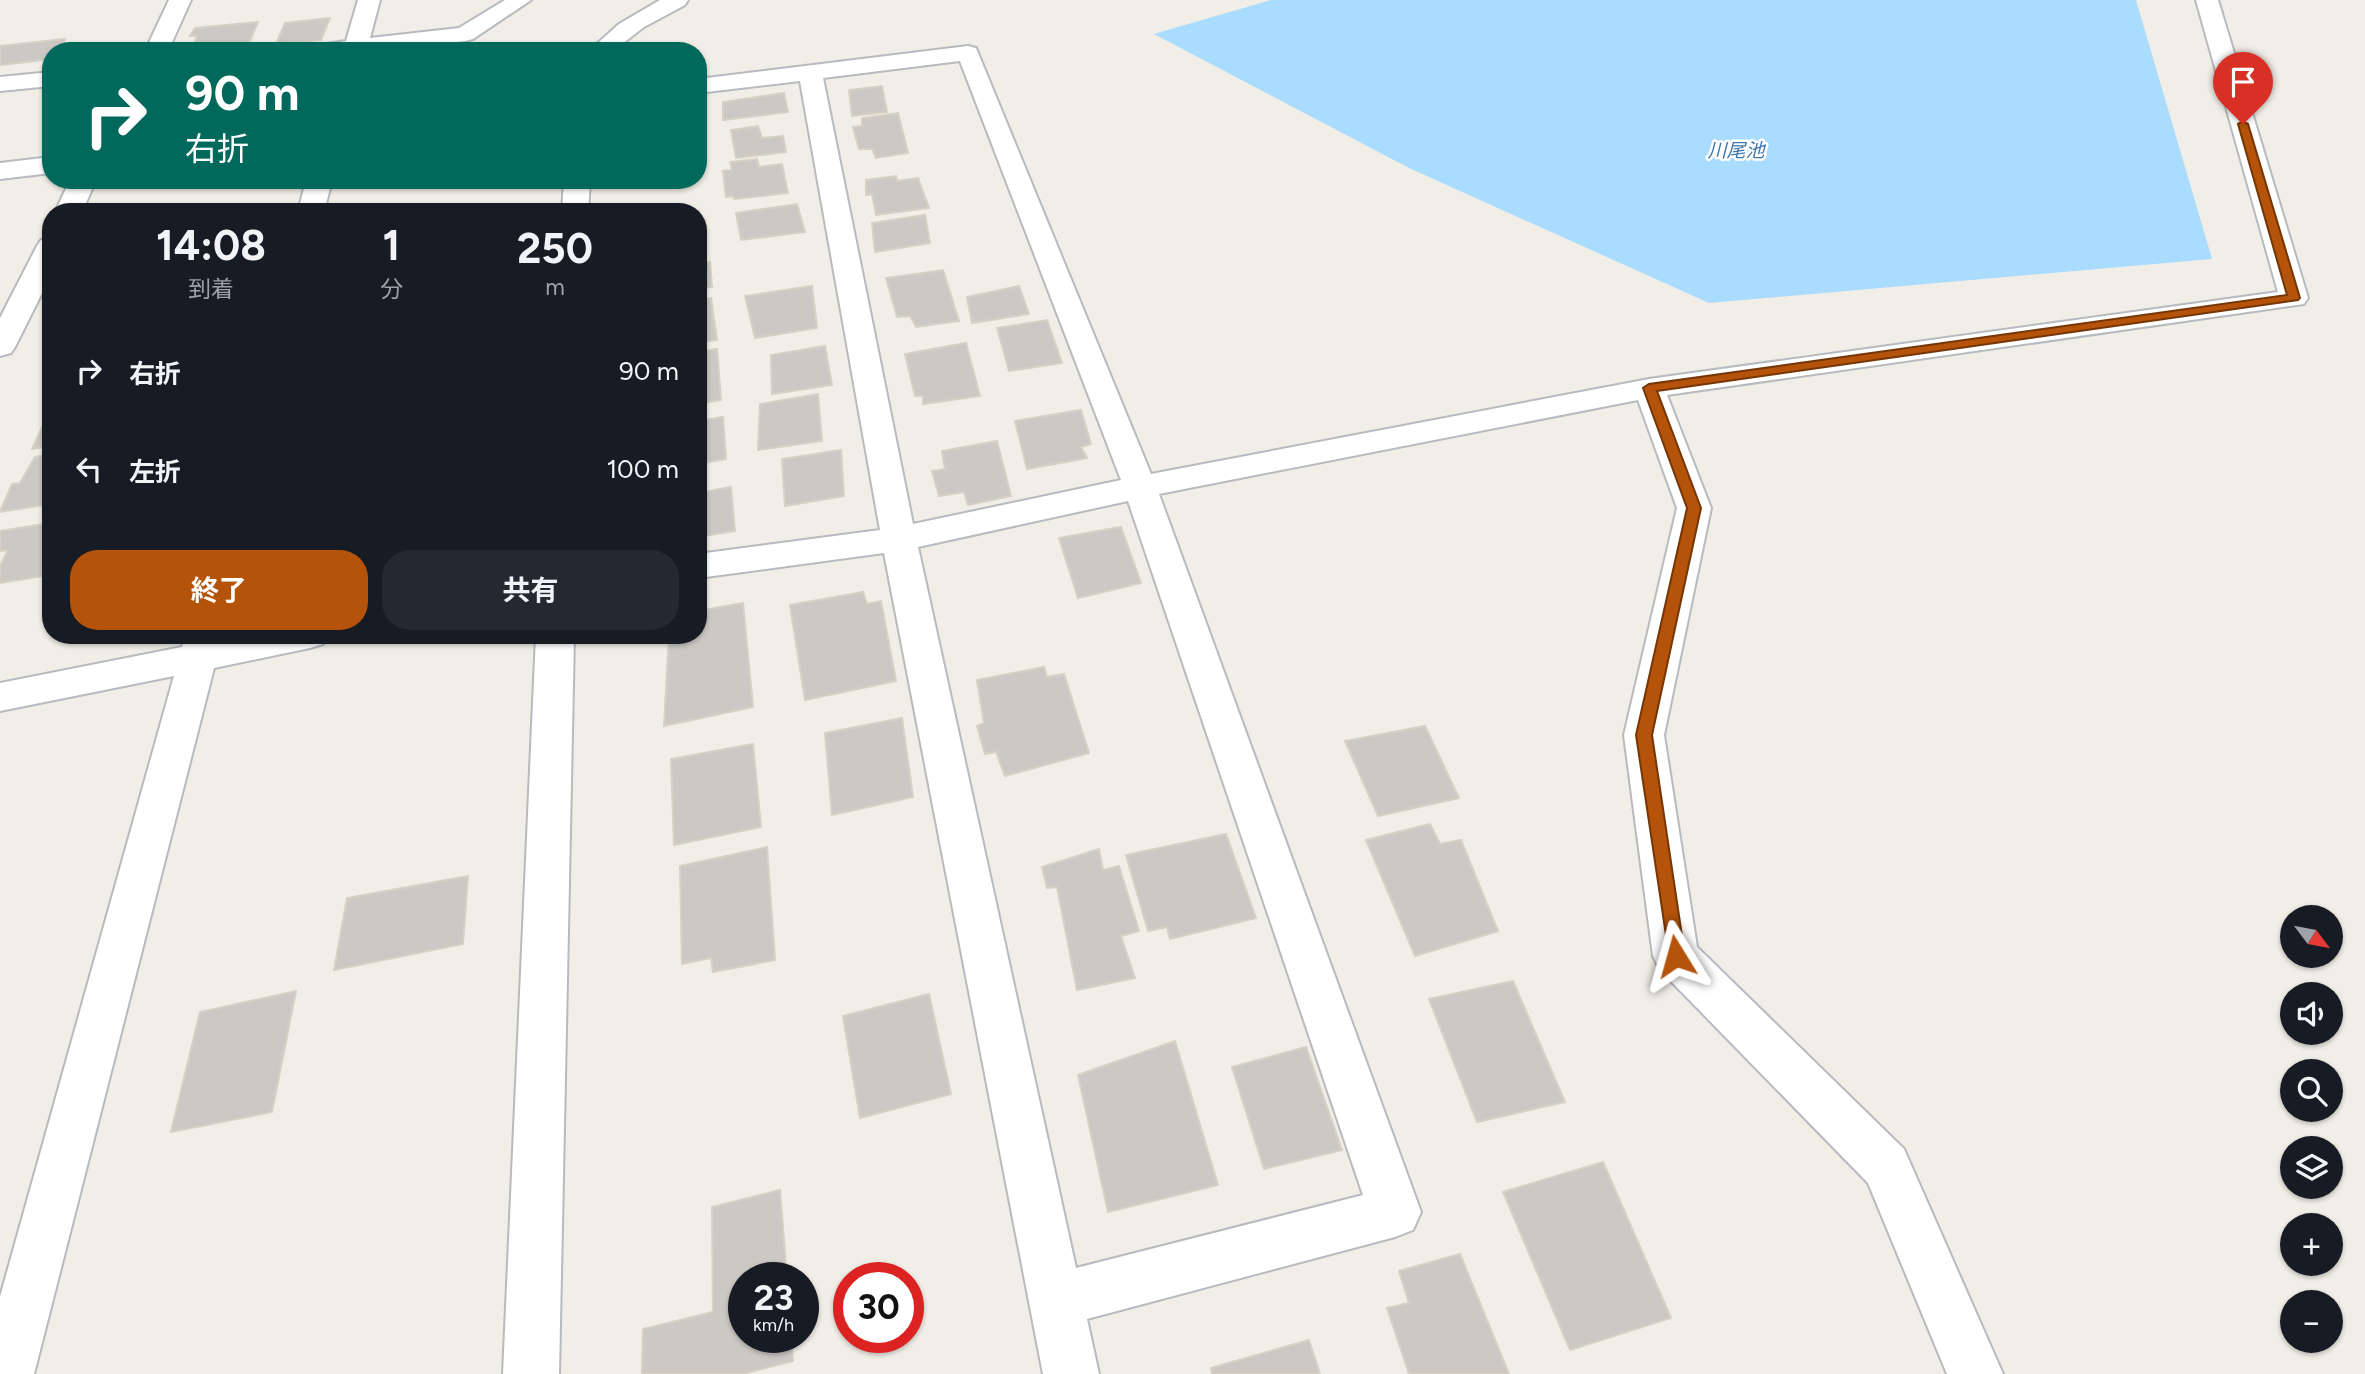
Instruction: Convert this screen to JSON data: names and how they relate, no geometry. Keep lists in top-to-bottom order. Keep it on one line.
{"water":["川尾池"],"north":"bottom right","page":{"turn":["90 m","右折"],"eta":["14:08","到着","1","分","250","m"],"list":[{"name":"右折","value":"90 m"},{"name":"左折","value":"100 m"}],"buttons":["終了","共有"],"map_buttons":["+","−"],"speed":"23 km/h","limit":"30"}}
